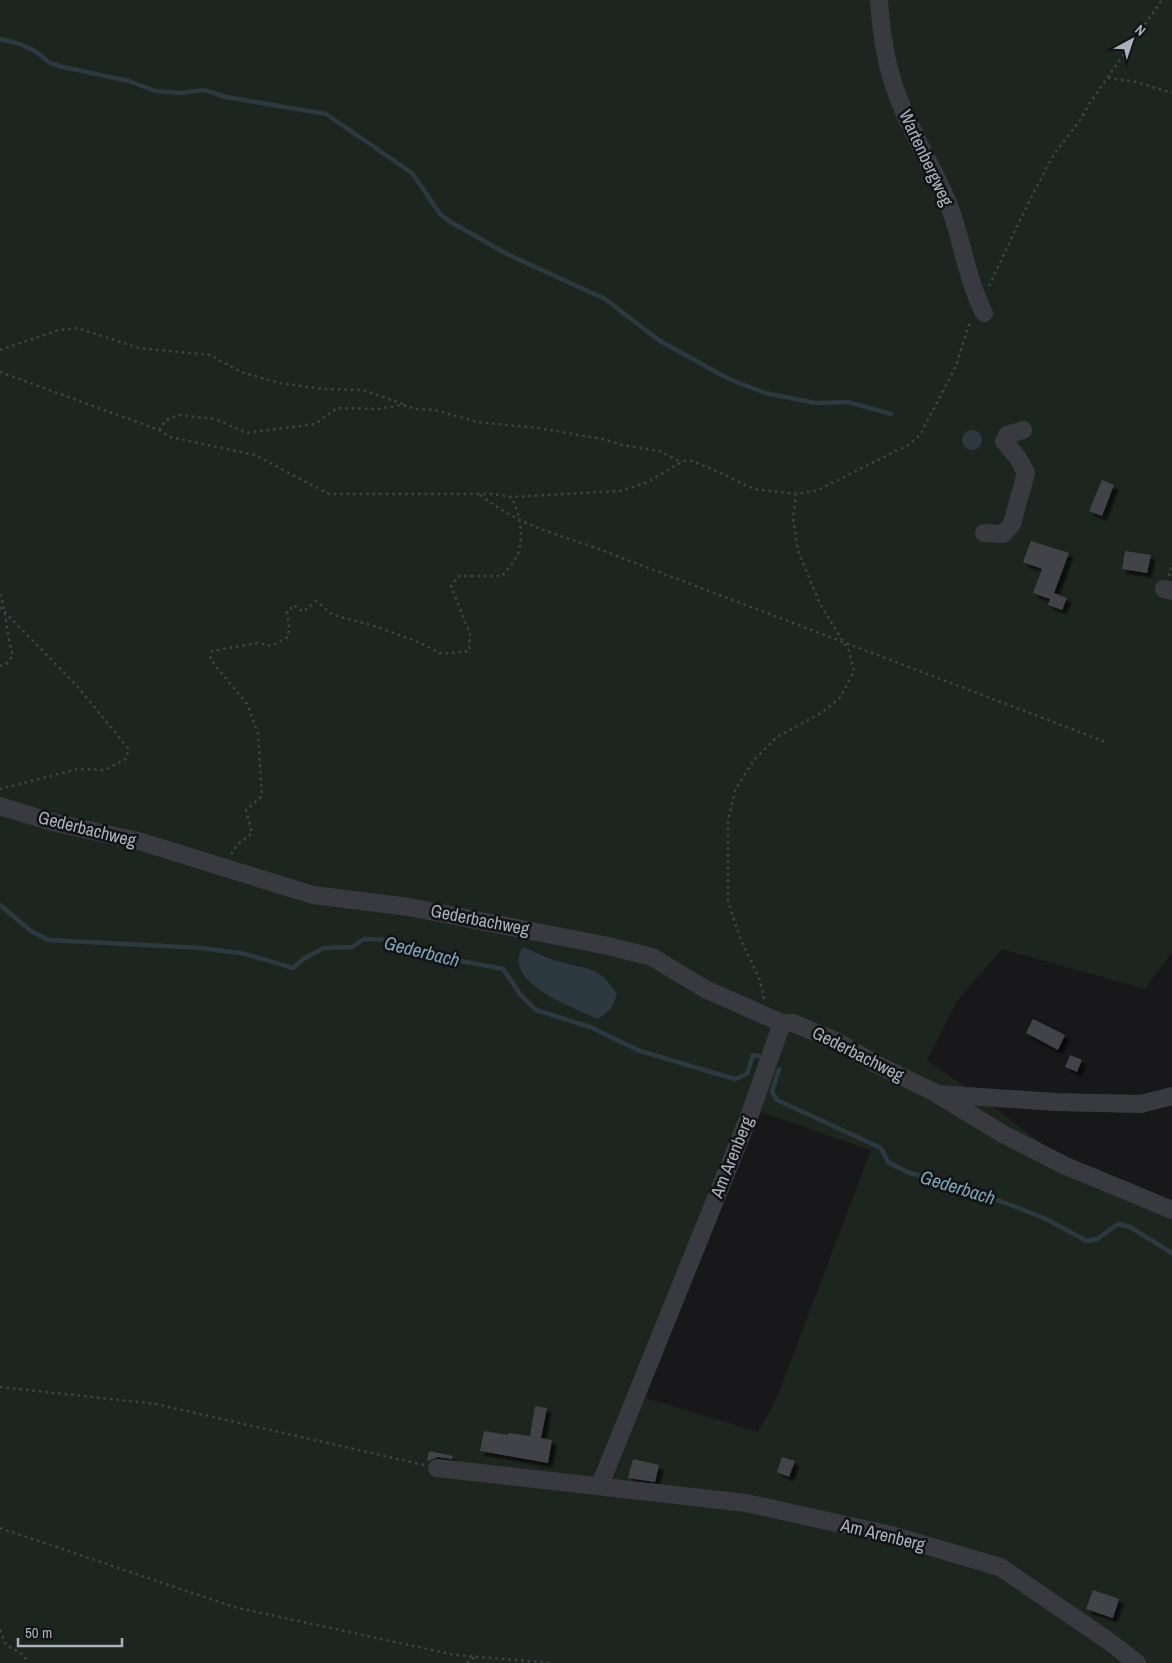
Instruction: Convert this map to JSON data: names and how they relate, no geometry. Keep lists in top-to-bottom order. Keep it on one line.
{"streets":{"street":["Wartenbergweg","Gederbachweg","Am Arenberg"]},"crossings":[["Gederbachweg","Am Arenberg"]],"water":["Gederbach"],"scale_bar":"50 m","north":"top right"}
